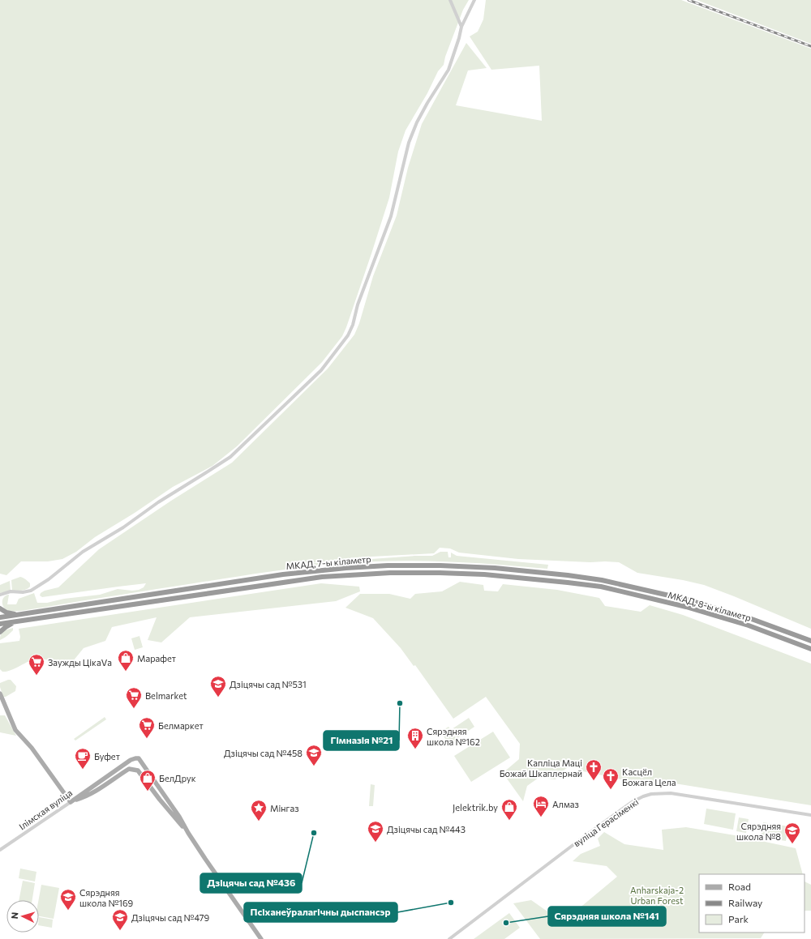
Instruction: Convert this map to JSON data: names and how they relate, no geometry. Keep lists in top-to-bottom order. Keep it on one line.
{"streets":{"highway":["МКАД, 7-ы кіламетр","МКАД, 8-ы кіламетр"],"main road":["Ілімская вуліца"],"street":["вуліца Герасіменкі"]},"crossings":[["МКАД, 7-ы кіламетр","МКАД, 8-ы кіламетр"]],"parks":["Anharskaja-2 Urban Forest"],"places":{"shop":["Марафет","БелДрук","Jelektrik.by"],"supermarket":["Заужды ЦікаVа","Belmarket","Белмаркет"],"school or university":["Дзіцячы сад №531","Дзіцячы сад №458","Дзіцячы сад №443","Сярэдняя школа №8","Сярэдняя школа №169","Дзіцячы сад №479"],"other":["Гімназія №21","Дзіцячы сад №436","Псіханеўралагічны дыспансэр","Сярэдняя школа №141"],"building":["Сярэдняя школа №162"],"cafe":["Буфет"],"church":["Капліца Маці Божай Шкаплернай","Касцёл Божага Цела"],"hotel":["Алмаз"],"place":["Мінгаз"]},"legend":["Road","Railway","Park"],"north":"left"}
